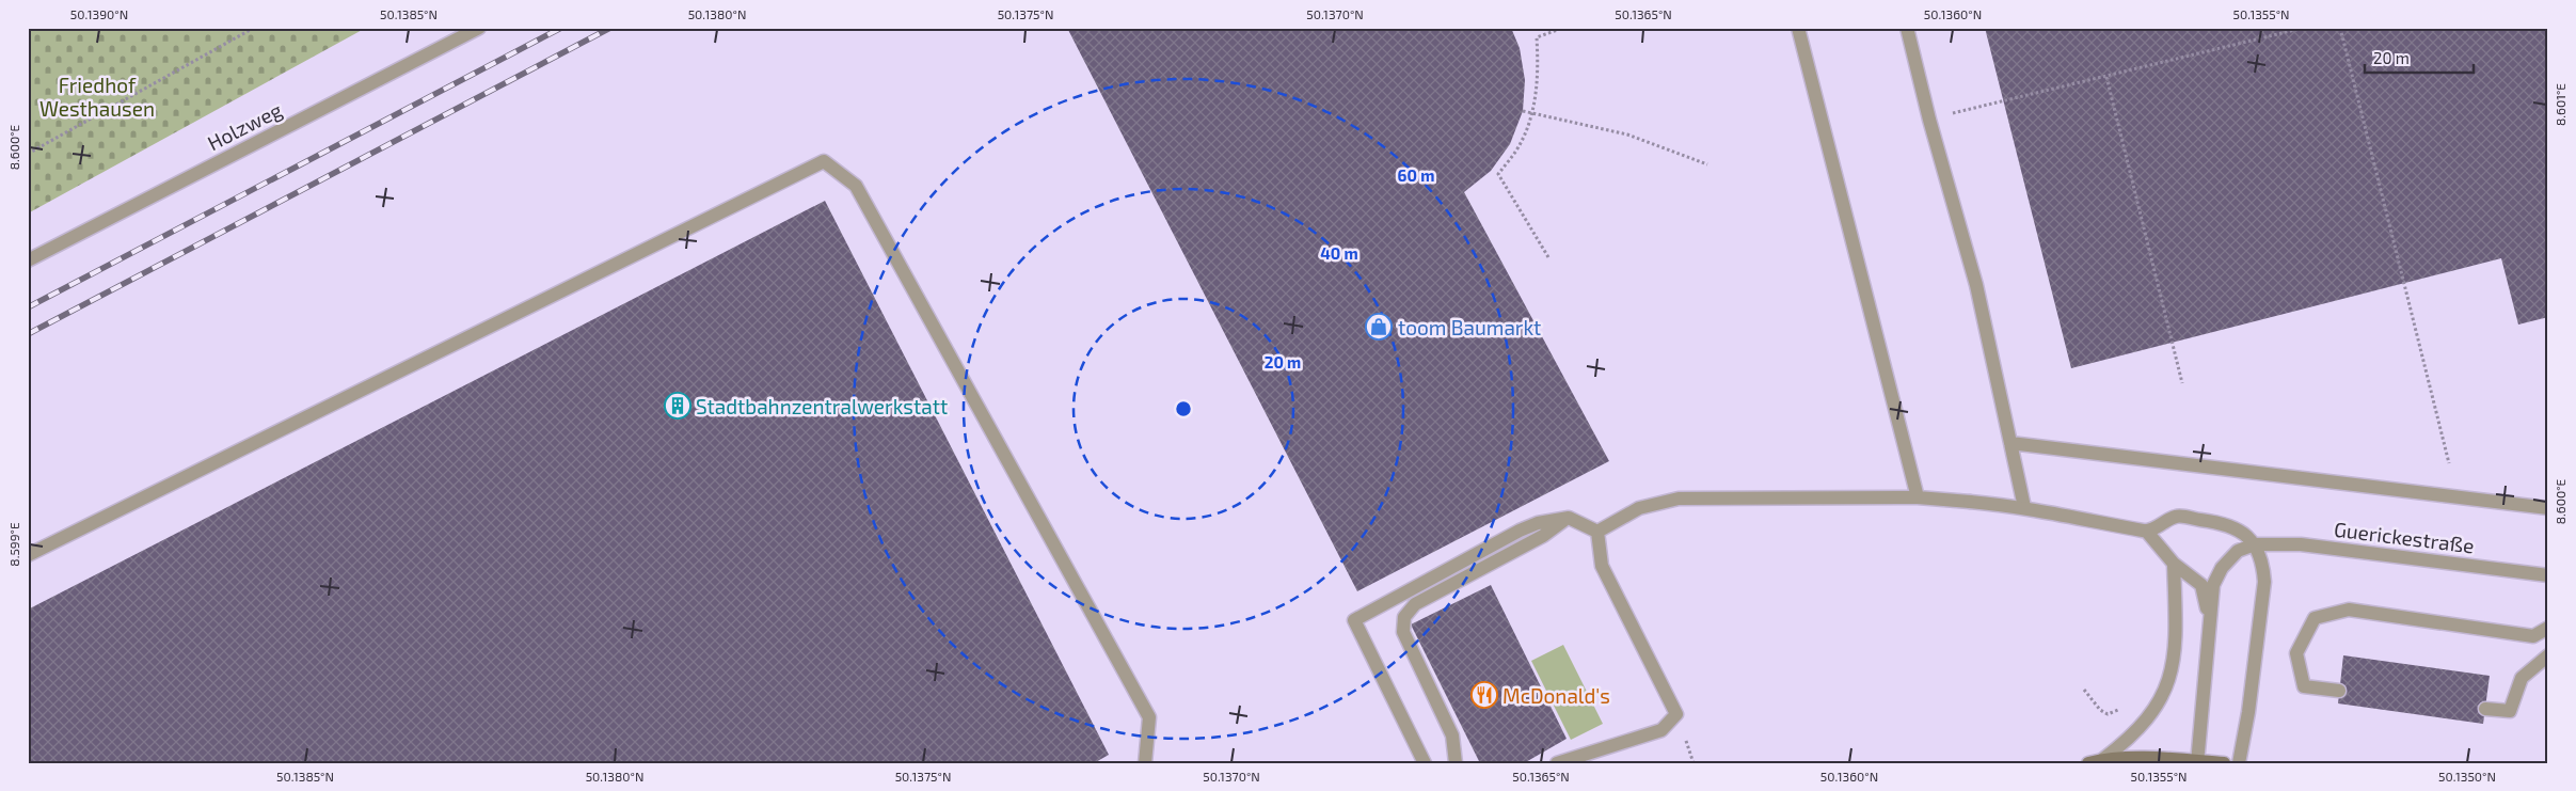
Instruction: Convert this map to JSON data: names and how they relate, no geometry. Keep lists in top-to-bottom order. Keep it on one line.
{"streets":{"street":["Holzweg","Guerickestraße"]},"parks":["Friedhof Westhausen"],"places":{"shop":["toom Baumarkt"],"building":["Stadtbahnzentralwerkstatt"],"restaurant":["McDonald's"]},"scale_bar":"20 m","coordinates":["50.1390°N","50.1385°N","50.1380°N","50.1375°N","50.1370°N","50.1365°N","50.1360°N","50.1355°N","8.601°E","8.600°E","8.599°E","50.1350°N"],"rings":["60 m","40 m","20 m"]}
